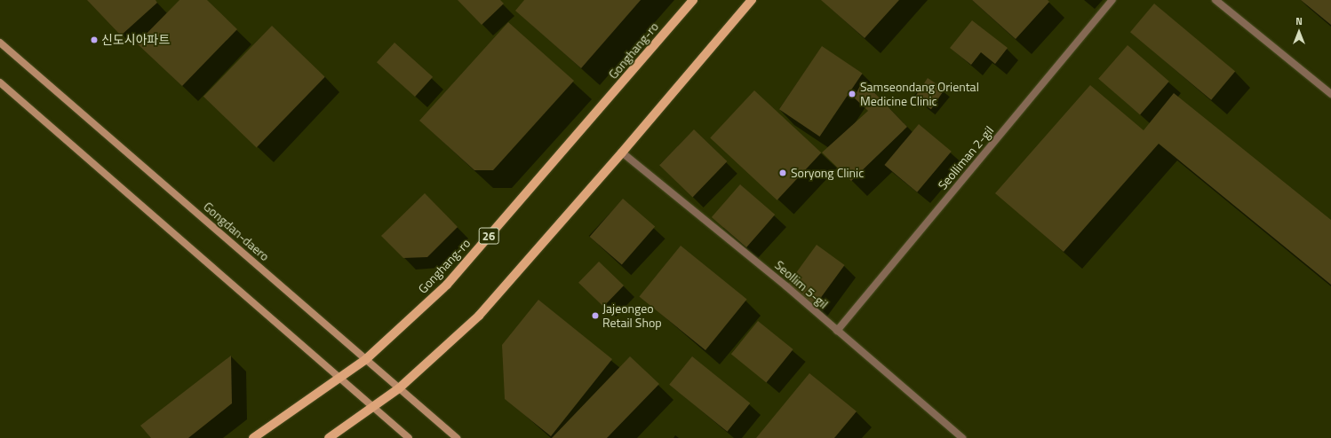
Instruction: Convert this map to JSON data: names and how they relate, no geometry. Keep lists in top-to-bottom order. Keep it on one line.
{"streets":{"main road":["Gonghang-ro","26"],"street":["Seolliman 2-gil","Gongdan-daero","Seollim 5-gil"]},"crossings":[["Gonghang-ro","Gongdan-daero"],["Seolliman 2-gil","Seollim 5-gil"]],"places":["신도시아파트","Samseondang Oriental Medicine Clinic","Soryong Clinic","Jajeongeo Retail Shop"],"north":"top"}
